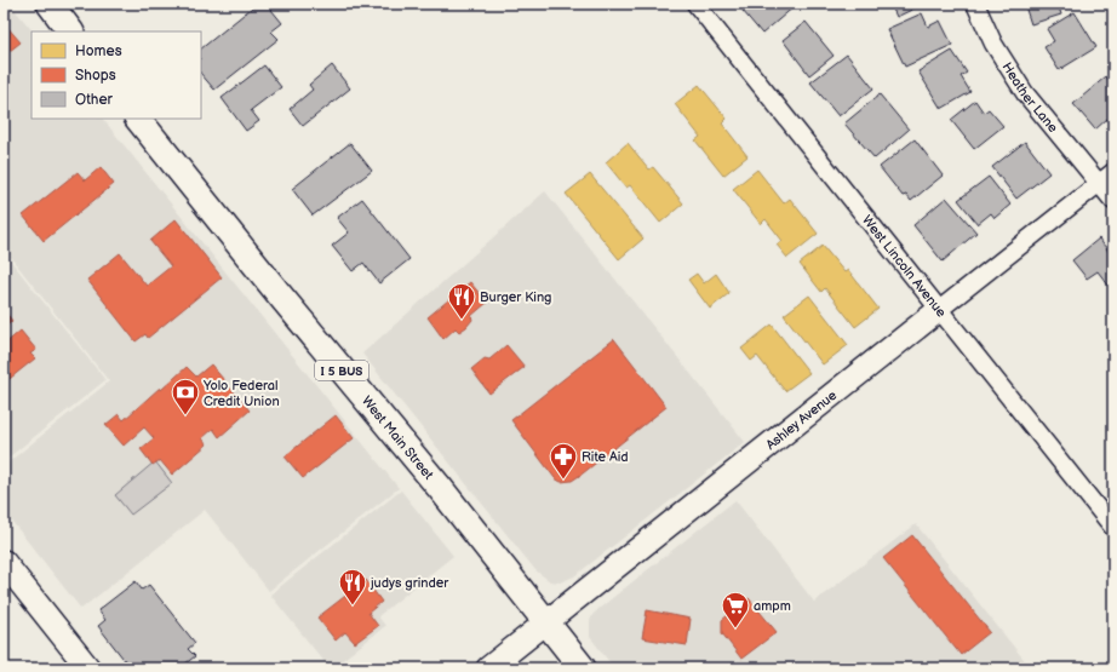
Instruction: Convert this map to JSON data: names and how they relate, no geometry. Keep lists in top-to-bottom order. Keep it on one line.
{"streets":{"main road":["I 5 BUS","West Main Street"],"street":["Heather Lane","West Lincoln Avenue","Ashley Avenue"]},"crossings":[["Heather Lane","Ashley Avenue"],["West Lincoln Avenue","Ashley Avenue"],["Ashley Avenue","West Main Street"]],"places":{"restaurant":["Burger King","judys grinder"],"bank":["Yolo Federal Credit Union"],"pharmacy":["Rite Aid"],"supermarket":["ampm"]},"legend":["Homes","Shops","Other"]}
